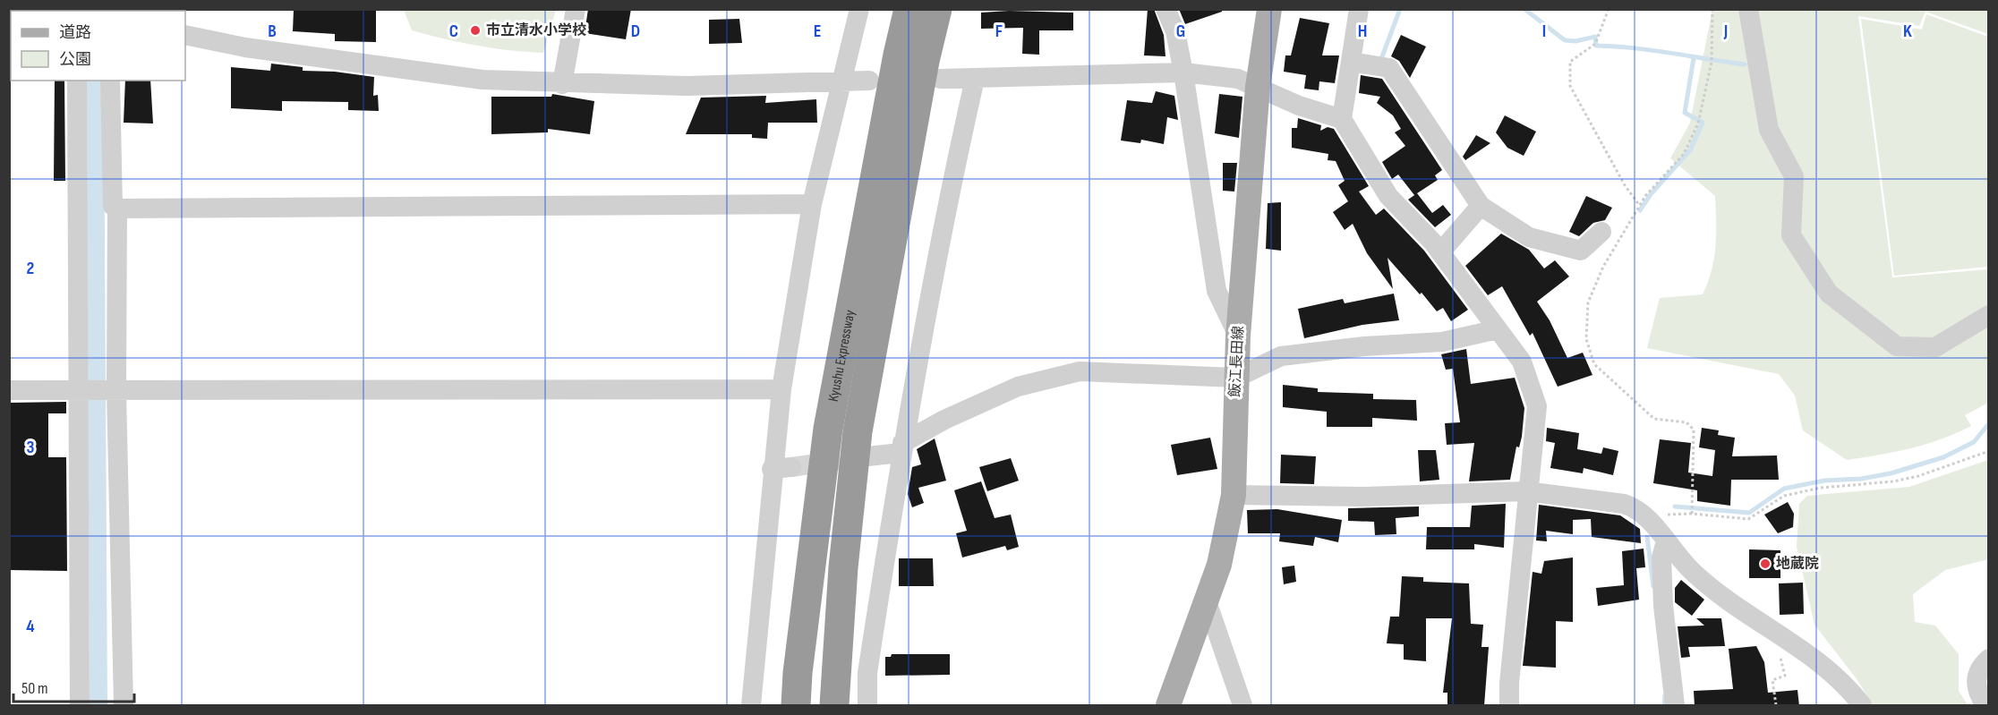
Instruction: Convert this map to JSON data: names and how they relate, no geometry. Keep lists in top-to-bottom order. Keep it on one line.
{"streets":{"highway":["Kyushu Expressway"],"main road":["飯江長田線"]},"places":["市立清水小学校","地蔵院"],"legend":["道路","公園"],"scale_bar":"50 m","grid":{"columns":["B","C","D","E","F","G","H","I","J","K"],"rows":["2","3","4"]}}
